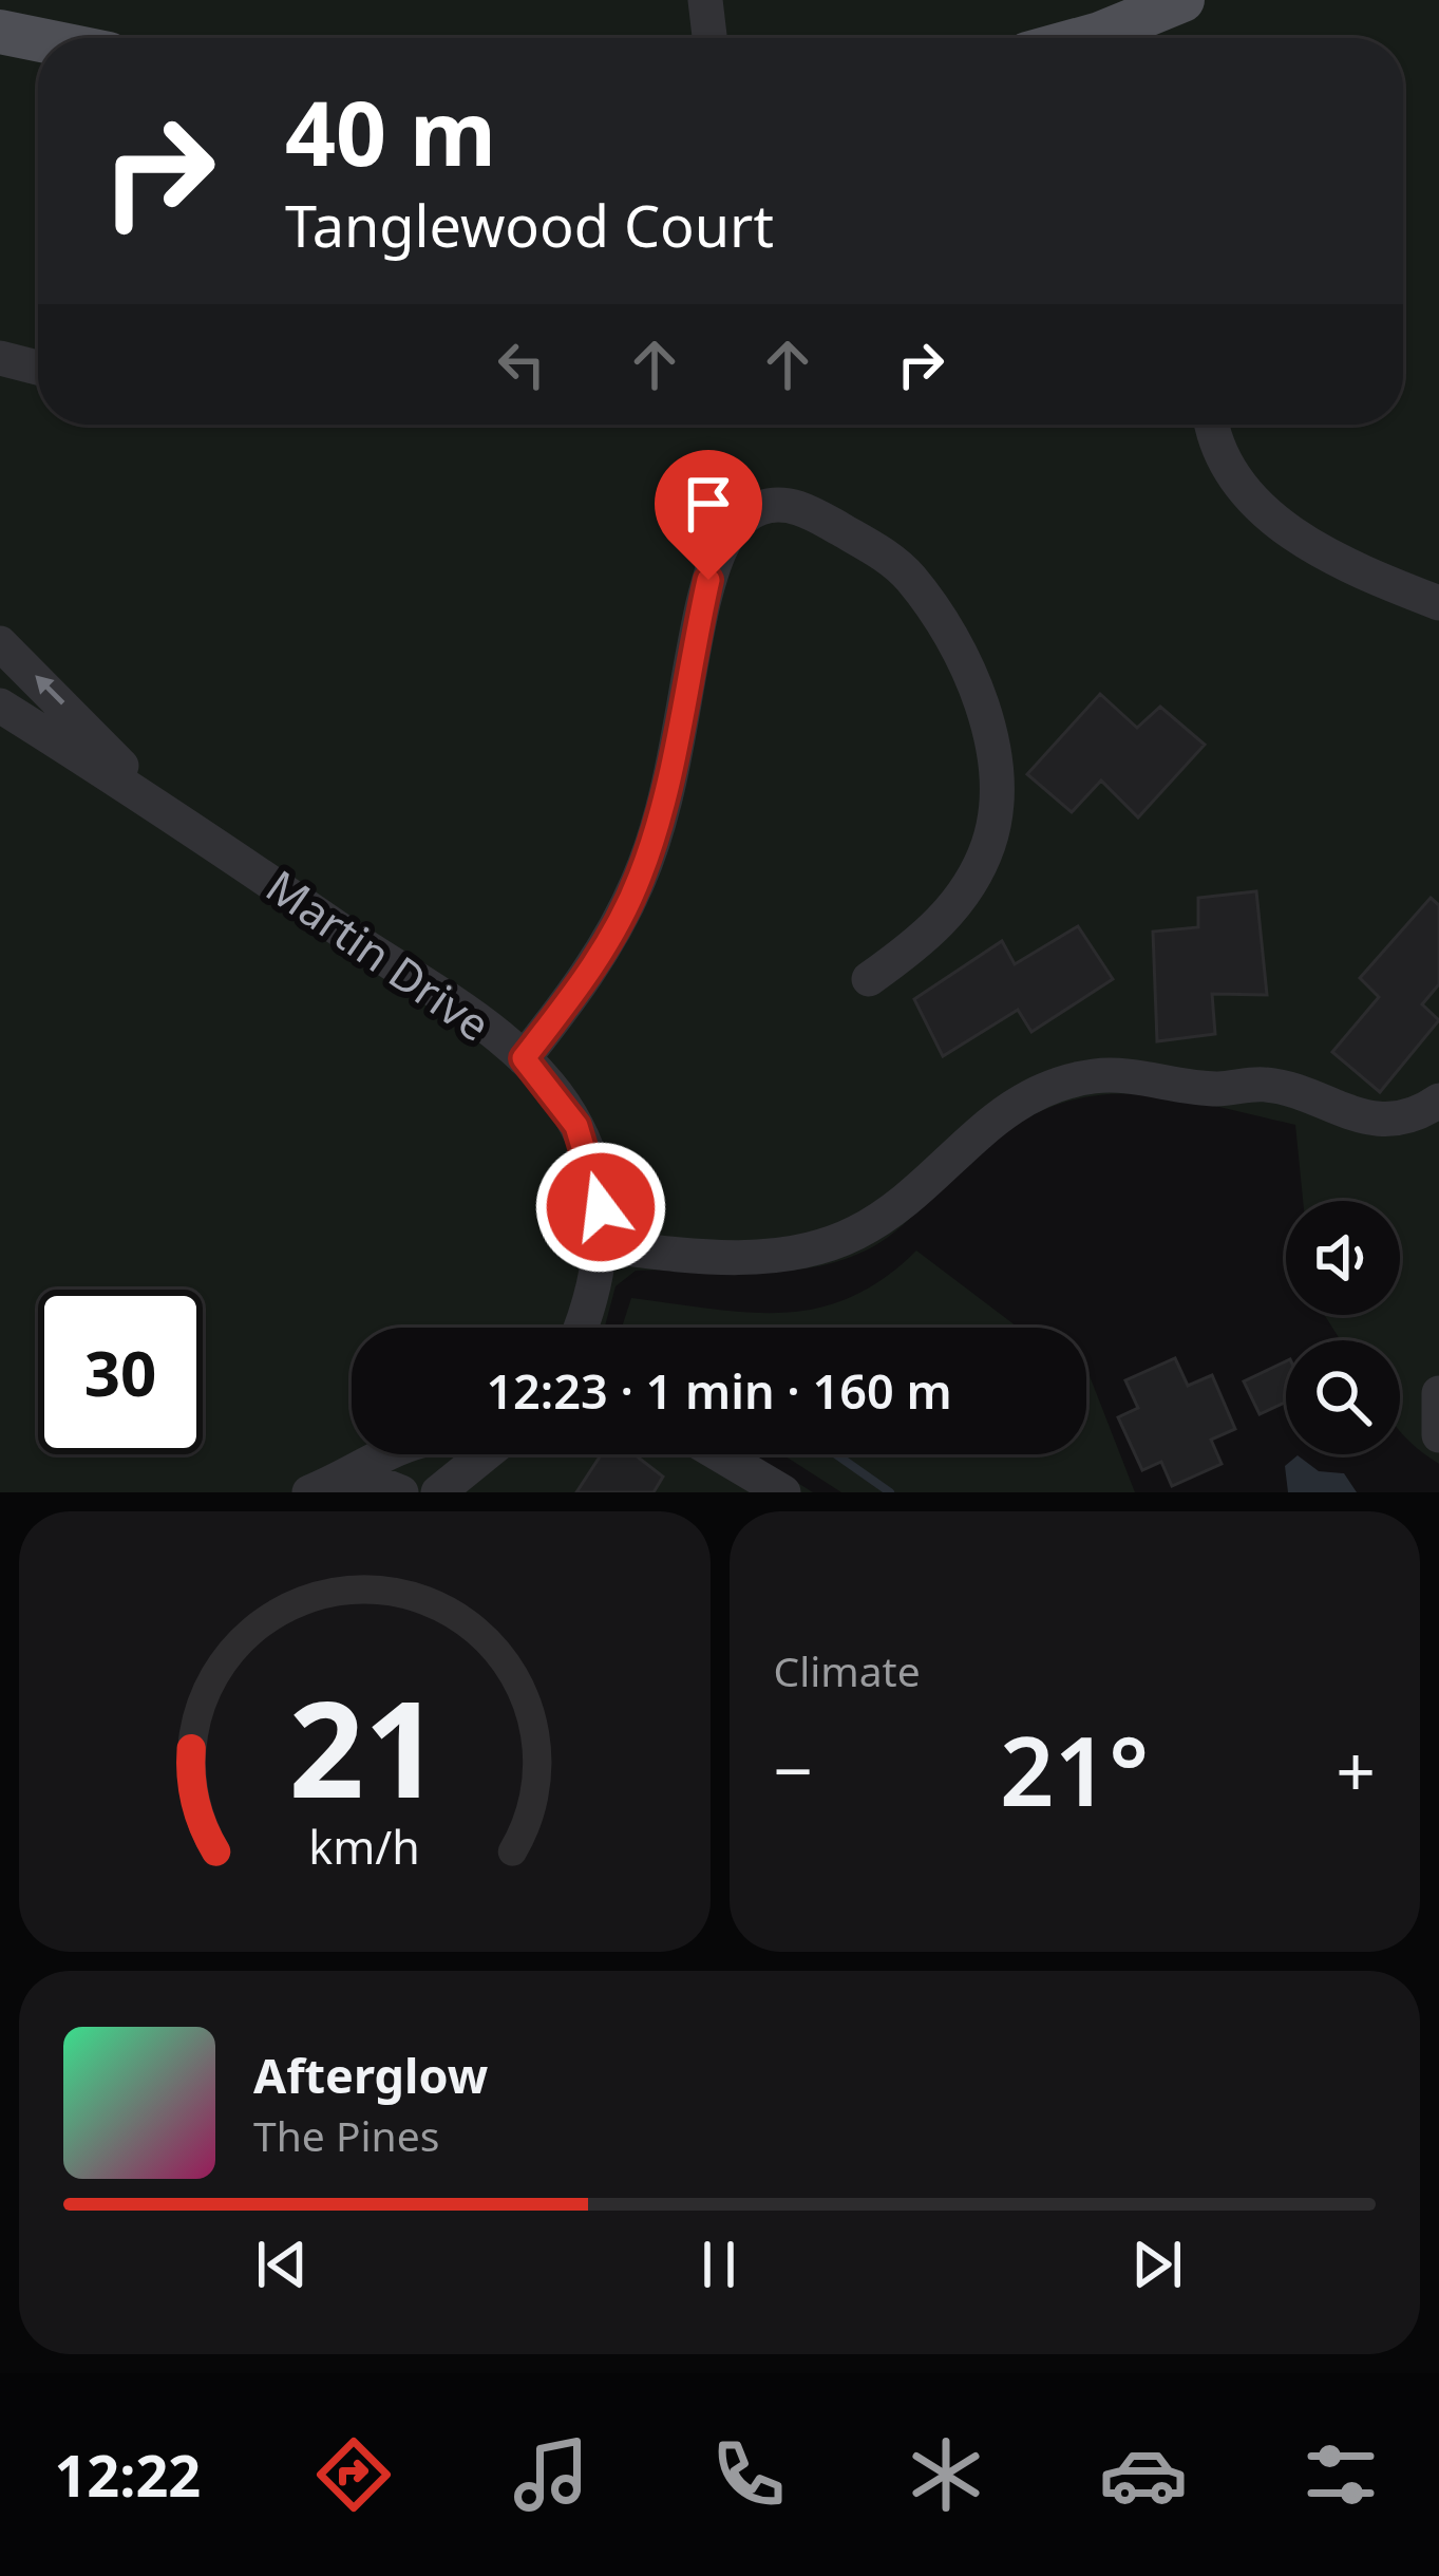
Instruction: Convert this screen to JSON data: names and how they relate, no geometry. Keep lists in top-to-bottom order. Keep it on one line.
{"streets":{"street":["Martin Drive"]},"page":{"turn":["40 m","Tanglewood Court"],"limit":"30","trip":"12:23 · 1 min · 160 m","tile":"Climate","heat":["−","21°","+"],"song":["Afterglow","The Pines"],"tabs":"12:22","gauge":["21","km/h"]}}
